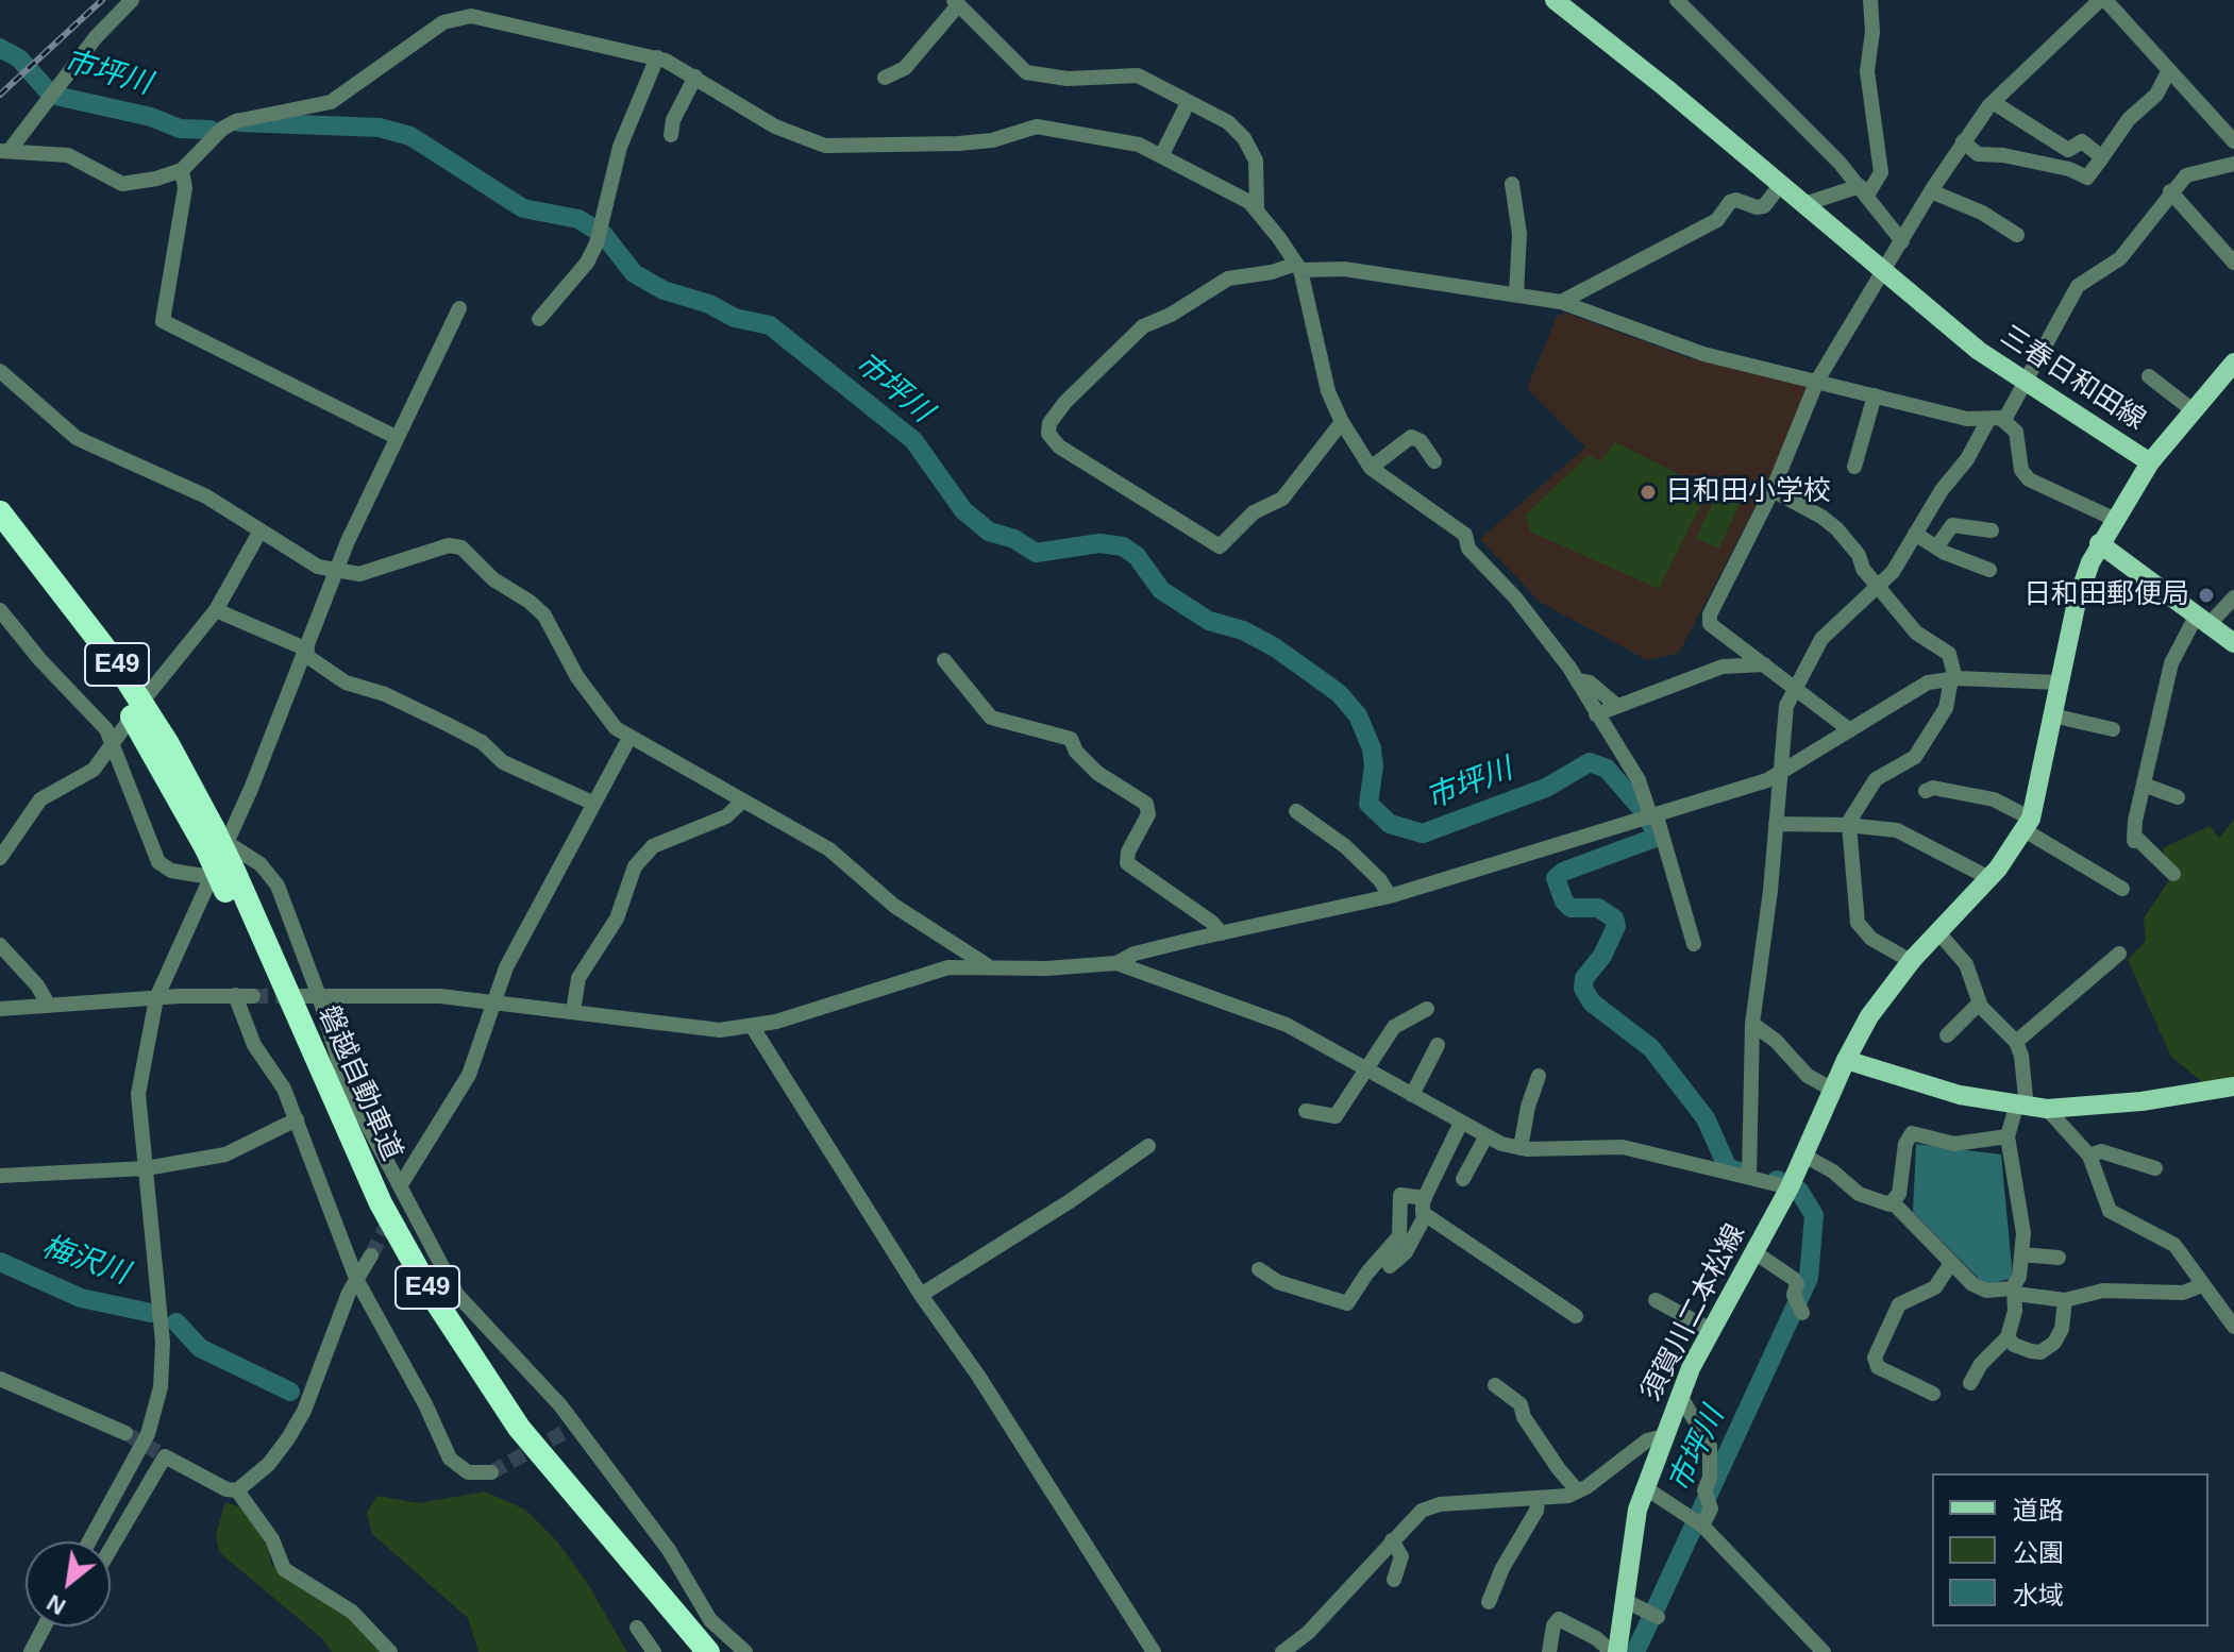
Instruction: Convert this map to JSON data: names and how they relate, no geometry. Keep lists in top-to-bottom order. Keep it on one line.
{"streets":{"highway":["E49","磐越自動車道"],"main road":["三春日和田線","須賀川二本松線"]},"crossings":[["三春日和田線","須賀川二本松線"]],"water":["市坪川","梅沢川"],"places":["日和田小学校","日和田郵便局"],"legend":["道路","公園","水域"],"north":"bottom left"}
